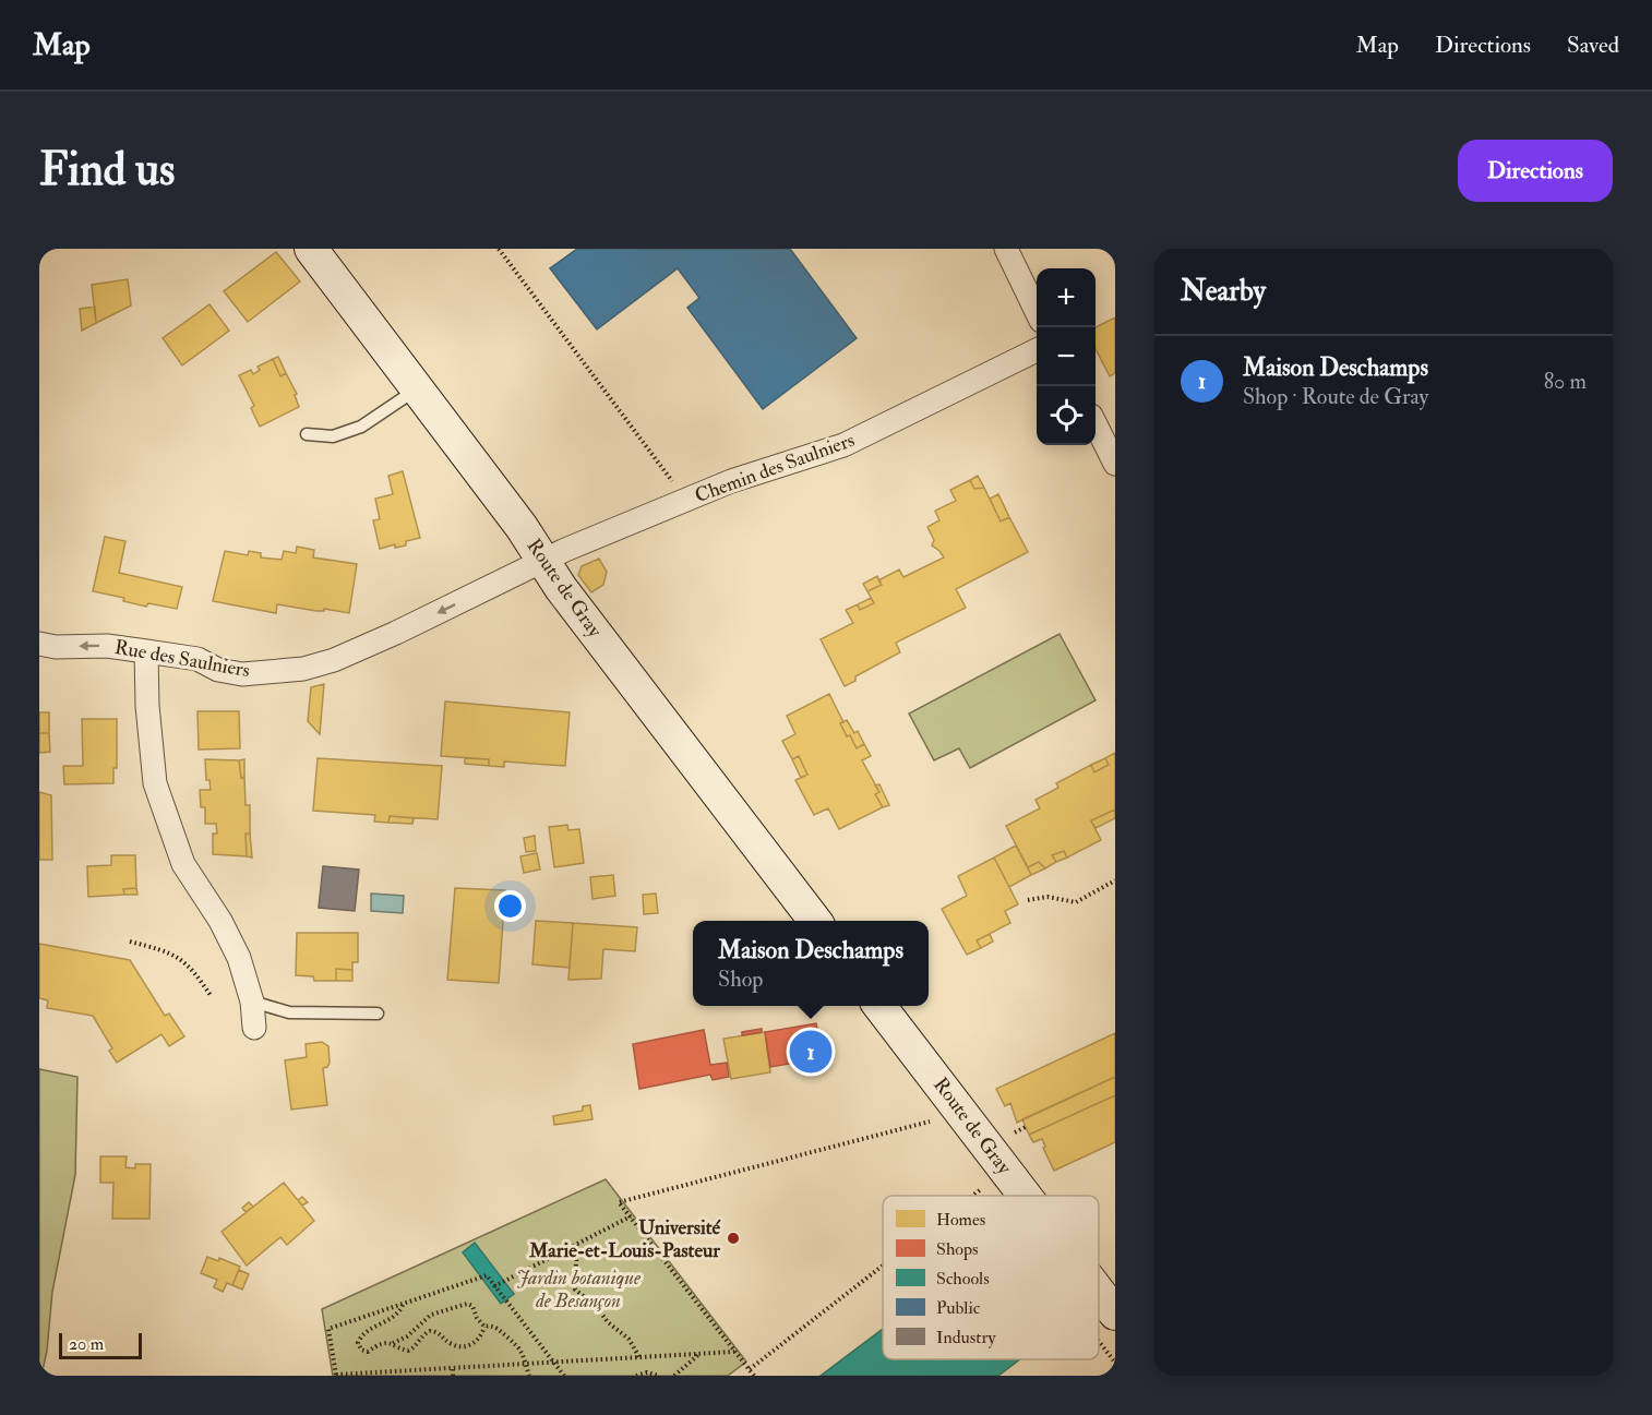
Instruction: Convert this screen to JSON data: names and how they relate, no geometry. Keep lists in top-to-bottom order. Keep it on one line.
{"streets":{"main road":["Route de Gray"],"street":["Chemin des Saulniers","Rue des Saulniers"]},"crossings":[["Chemin des Saulniers","Route de Gray"],["Chemin des Saulniers","Rue des Saulniers"]],"one_way":["Rue des Saulniers"],"parks":["Jardin botanique de Besançon"],"places":["Université Marie-et-Louis-Pasteur"],"legend":["Homes","Shops","Schools","Public","Industry"],"scale_bar":"20 m","page":{"header":"Map","nav":["Map","Directions","Saved"],"buttons":"Directions","title":"Find us","heading":"Nearby","map_buttons":["+","−"],"list":[{"mark":"1","name":"Maison Deschamps","note":"Shop · Route de Gray","value":"80 m"}],"popup":["Maison Deschamps","Shop"],"pins":"1","scale":"20 m"}}
